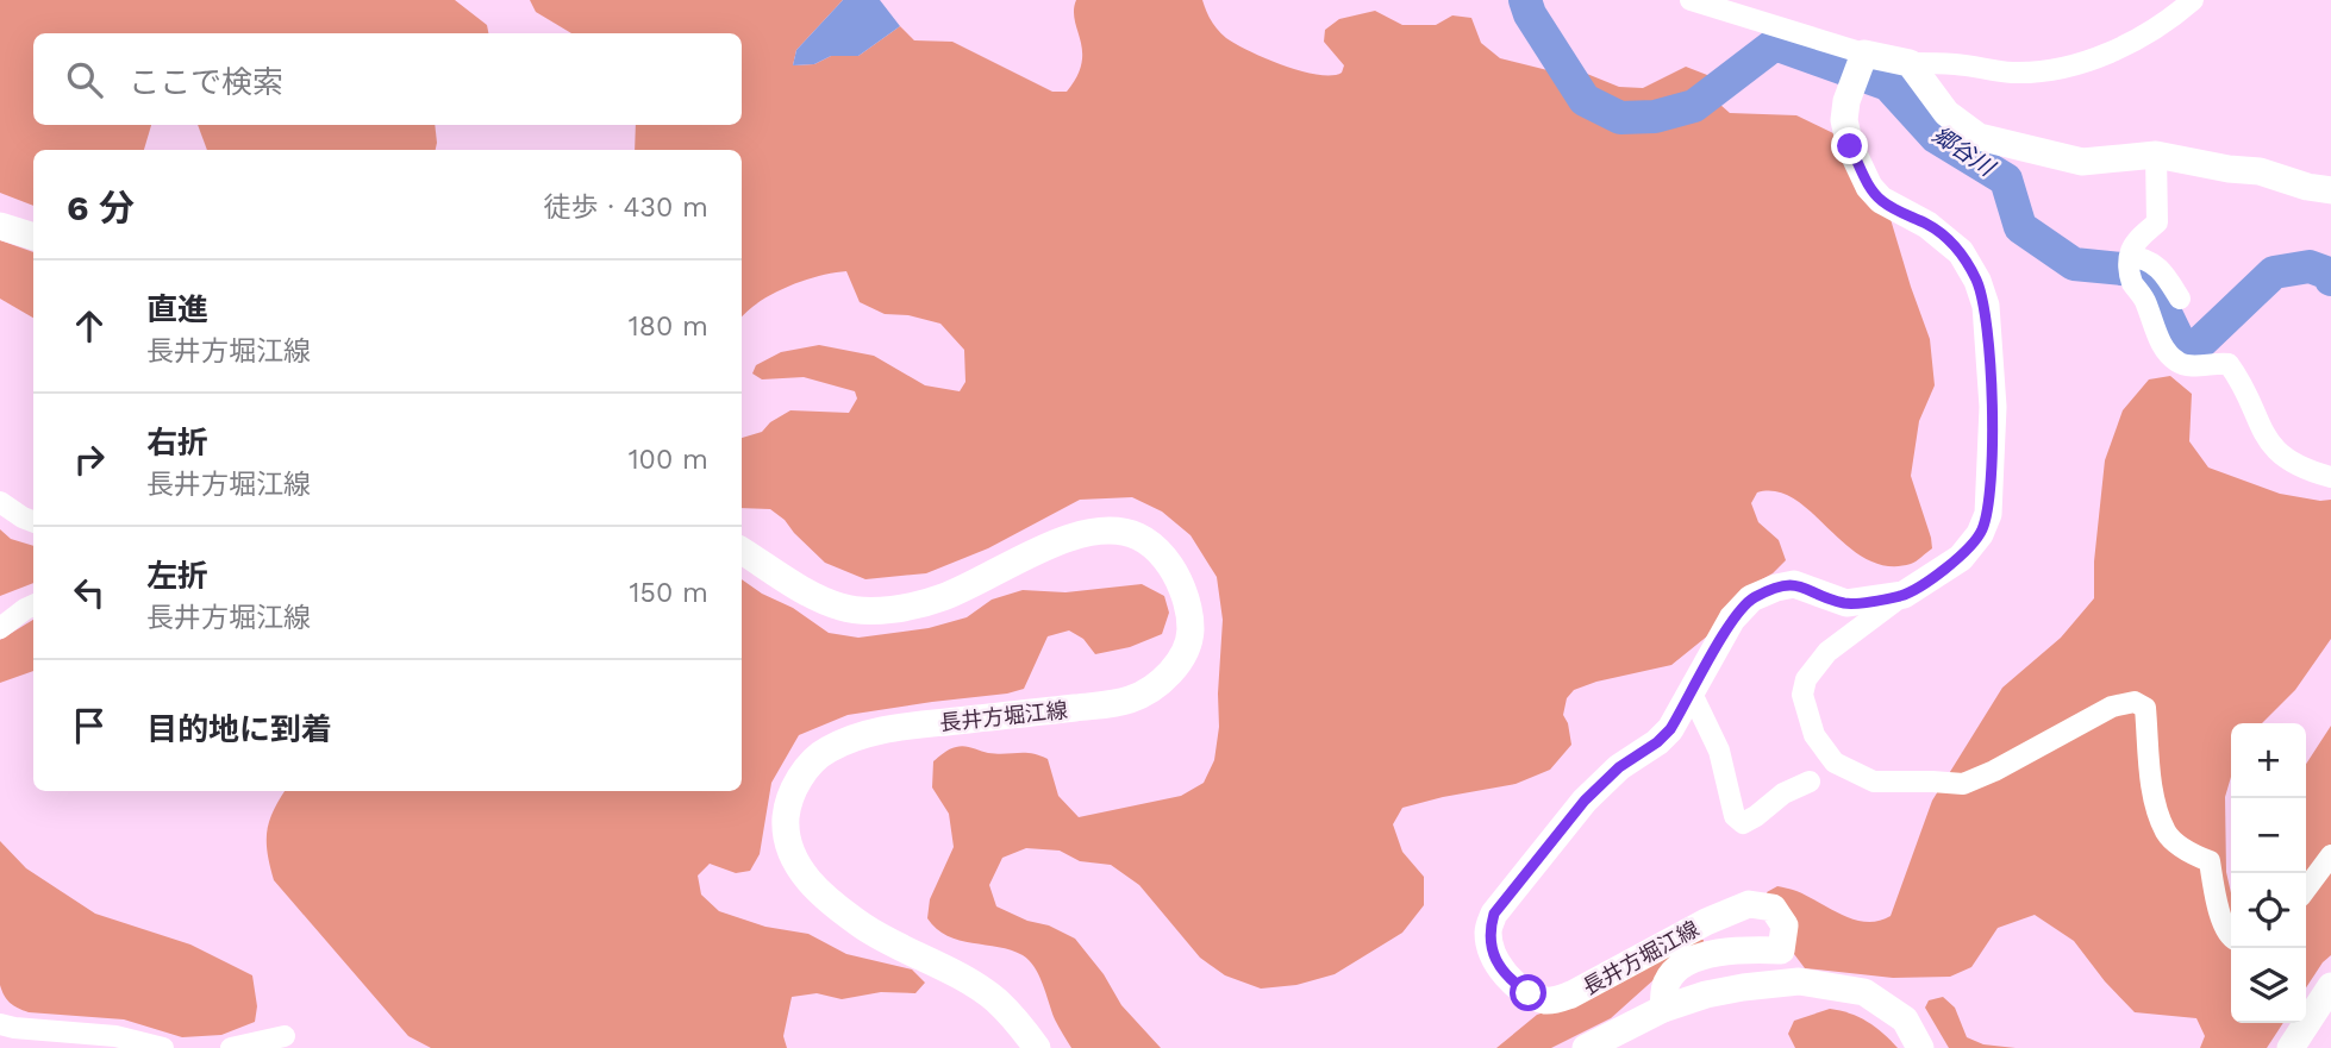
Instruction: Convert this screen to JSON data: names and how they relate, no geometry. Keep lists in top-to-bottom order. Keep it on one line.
{"streets":{"main road":["長井方堀江線"]},"water":["郷谷川"],"page":{"search":"ここで検索","heading":["6 分","徒歩 · 430 m"],"list":[["直進","長井方堀江線","180 m"],["右折","長井方堀江線","100 m"],["左折","長井方堀江線","150 m"],"目的地に到着"],"map_buttons":["+","−"]}}
